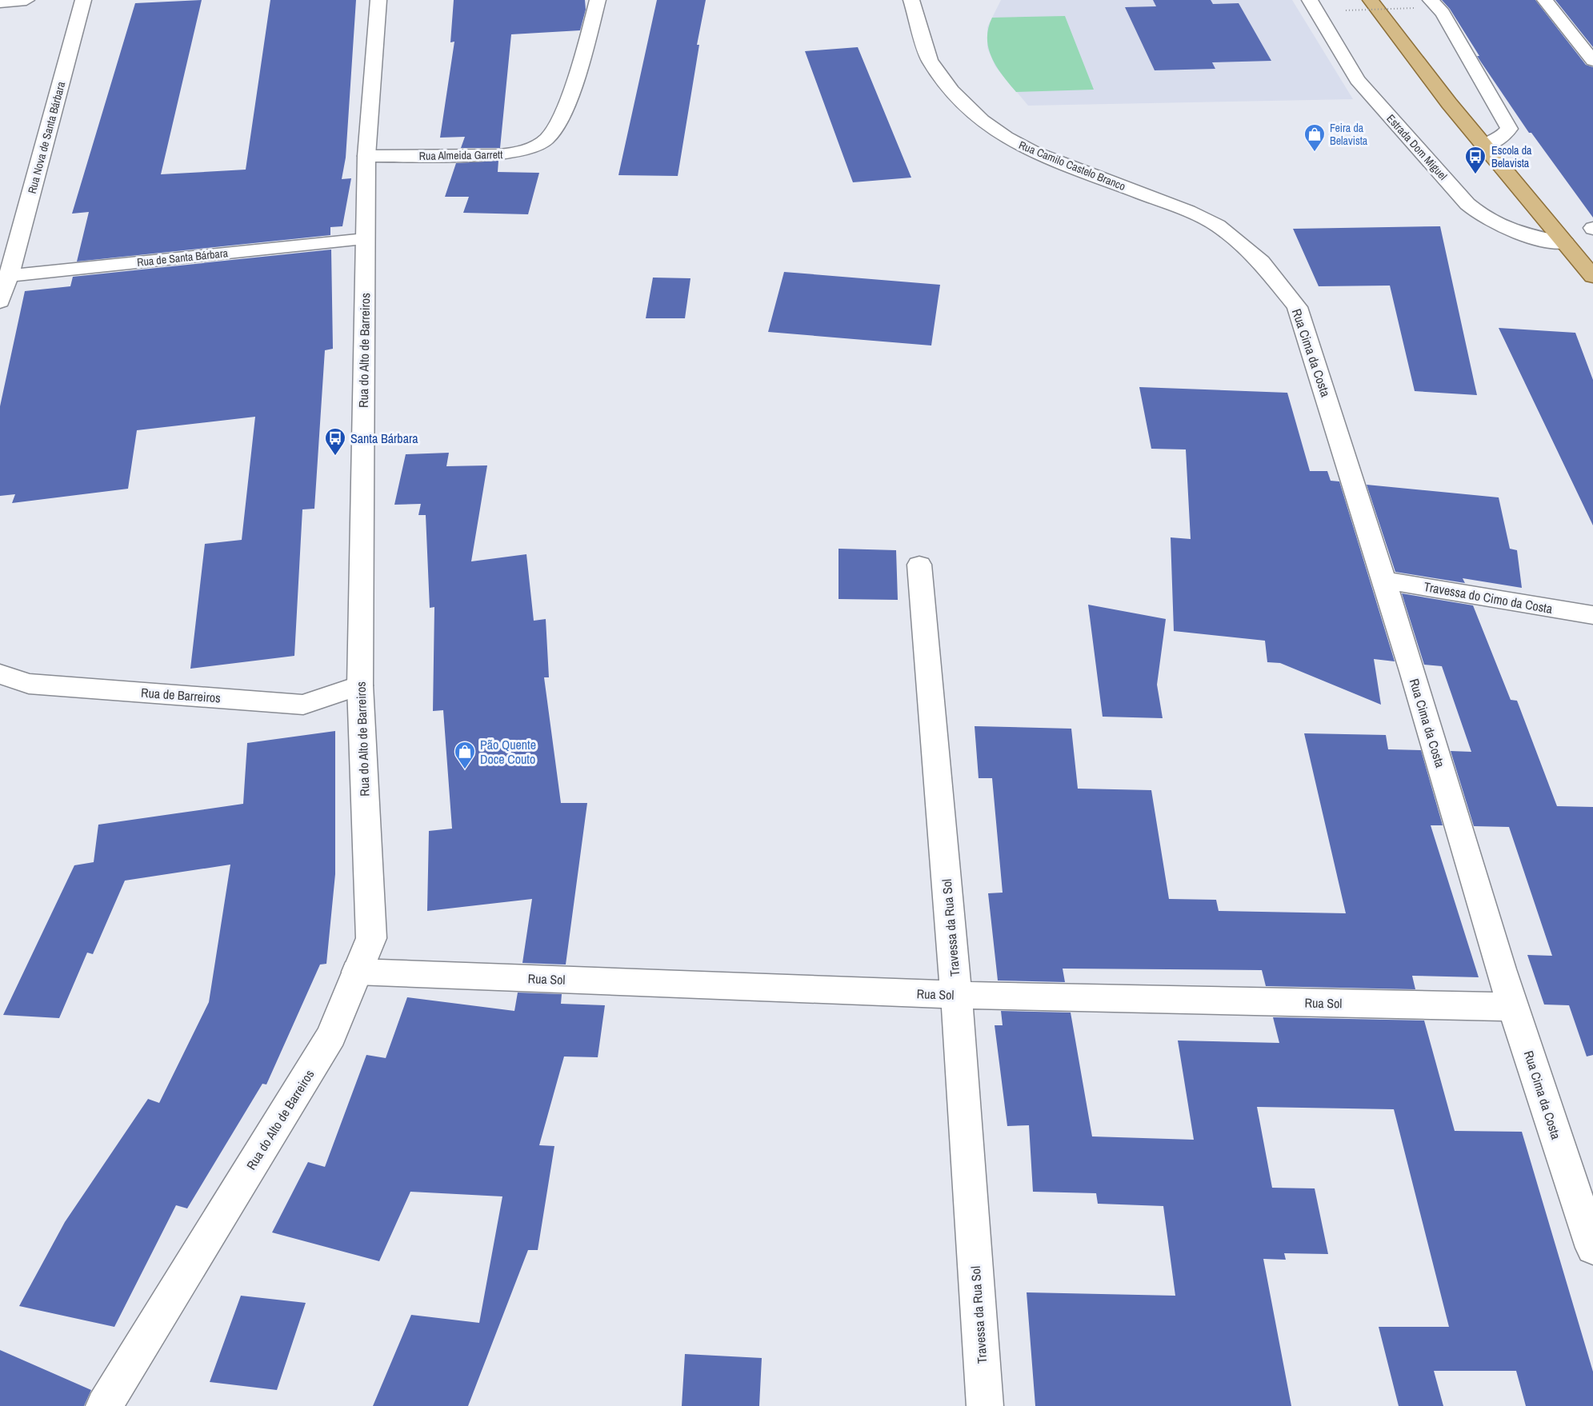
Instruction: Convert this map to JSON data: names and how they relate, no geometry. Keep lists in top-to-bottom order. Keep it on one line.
{"streets":{"street":["Rua Nova de Santa Bárbara","Estrada Dom Miguel","Rua Almeida Garrett","Rua Camilo Castelo Branco","Rua de Santa Bárbara","Rua do Alto de Barreiros","Rua Cima da Costa","Travessa do Cimo da Costa","Rua de Barreiros","Travessa da Rua Sol","Rua Sol"]},"crossings":[["Rua Nova de Santa Bárbara","Rua de Santa Bárbara"],["Rua Almeida Garrett","Rua do Alto de Barreiros"],["Rua Camilo Castelo Branco","Rua Cima da Costa"],["Rua de Santa Bárbara","Rua do Alto de Barreiros"],["Rua do Alto de Barreiros","Rua de Barreiros"],["Rua do Alto de Barreiros","Rua Sol"],["Rua Cima da Costa","Travessa do Cimo da Costa"],["Rua Cima da Costa","Rua Sol"],["Travessa da Rua Sol","Rua Sol"]],"places":{"shop":["Feira da Belavista","Pão Quente Doce Couto"],"bus stop":["Escola da Belavista","Santa Bárbara"]}}
